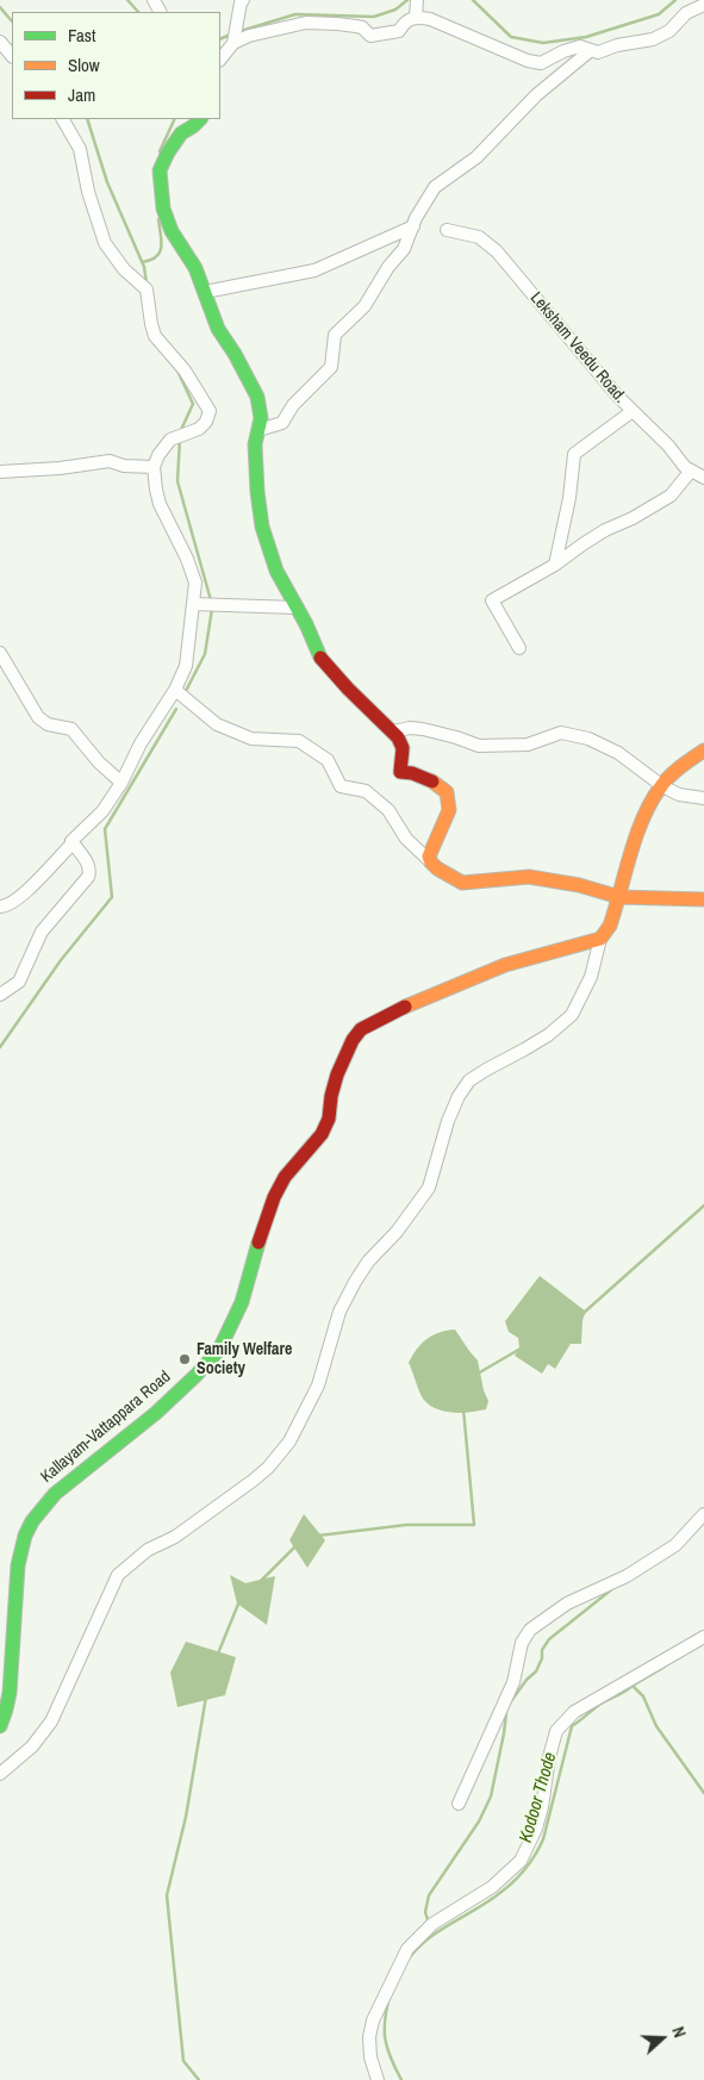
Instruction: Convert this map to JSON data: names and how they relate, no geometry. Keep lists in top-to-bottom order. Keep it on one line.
{"streets":{"street":["Leksham Veedu Road.","Kallayam-Vattappara Road"]},"water":["Kodoor Thode"],"places":["Family Welfare Society"],"legend":["Fast","Slow","Jam"],"north":"right"}
